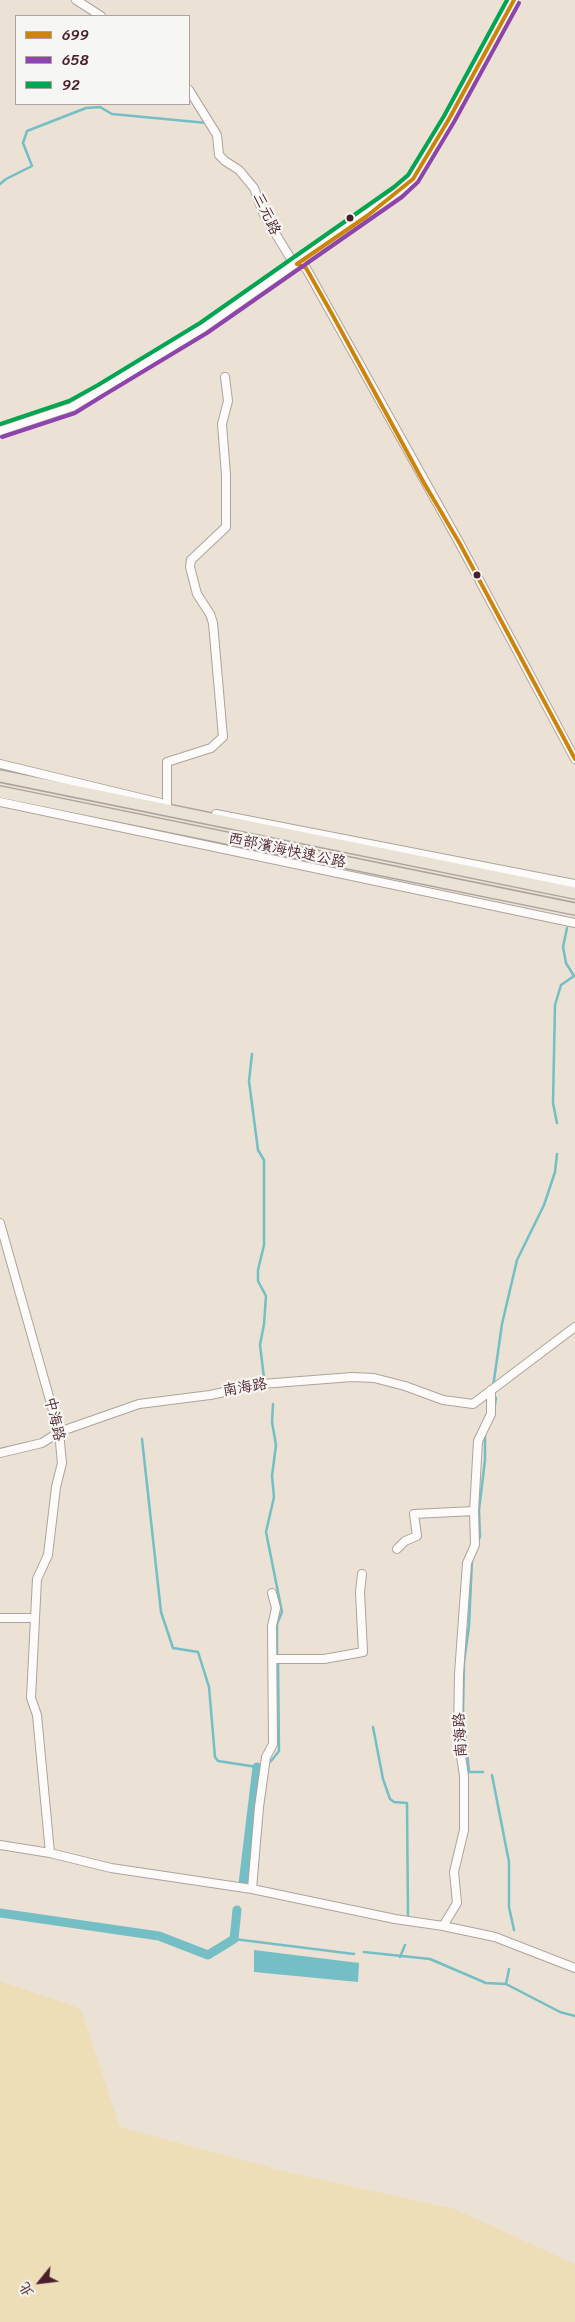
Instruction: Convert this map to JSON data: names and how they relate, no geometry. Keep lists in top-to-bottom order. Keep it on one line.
{"streets":{"highway":["西部濱海快速公路"],"street":["三元路","南海路","中海路"]},"crossings":[["南海路","中海路"]],"lines":["transit line 699","transit line 92","transit line 658"],"legend":["699","658","92"],"north":"bottom left"}
